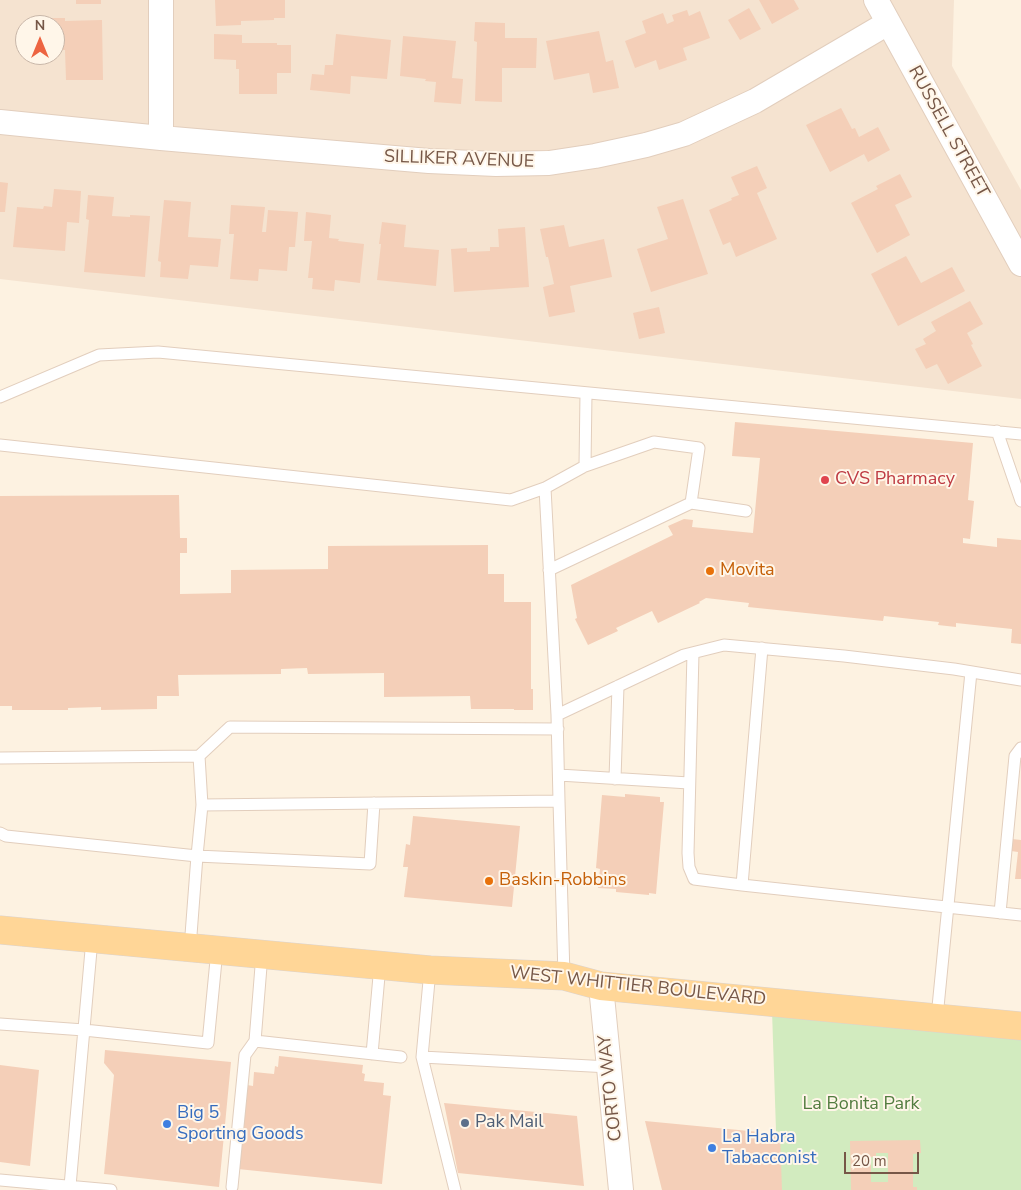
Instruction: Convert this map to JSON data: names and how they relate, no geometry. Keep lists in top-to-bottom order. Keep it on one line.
{"streets":{"main road":["WEST WHITTIER BOULEVARD"],"street":["RUSSELL STREET","SILLIKER AVENUE","CORTO WAY"]},"crossings":[["RUSSELL STREET","SILLIKER AVENUE"],["WEST WHITTIER BOULEVARD","CORTO WAY"]],"parks":["La Bonita Park"],"places":["CVS Pharmacy","Movita","Baskin-Robbins","Pak Mail","Big 5 Sporting Goods","La Habra Tabacconist"],"scale_bar":"20 m","north":"top"}
